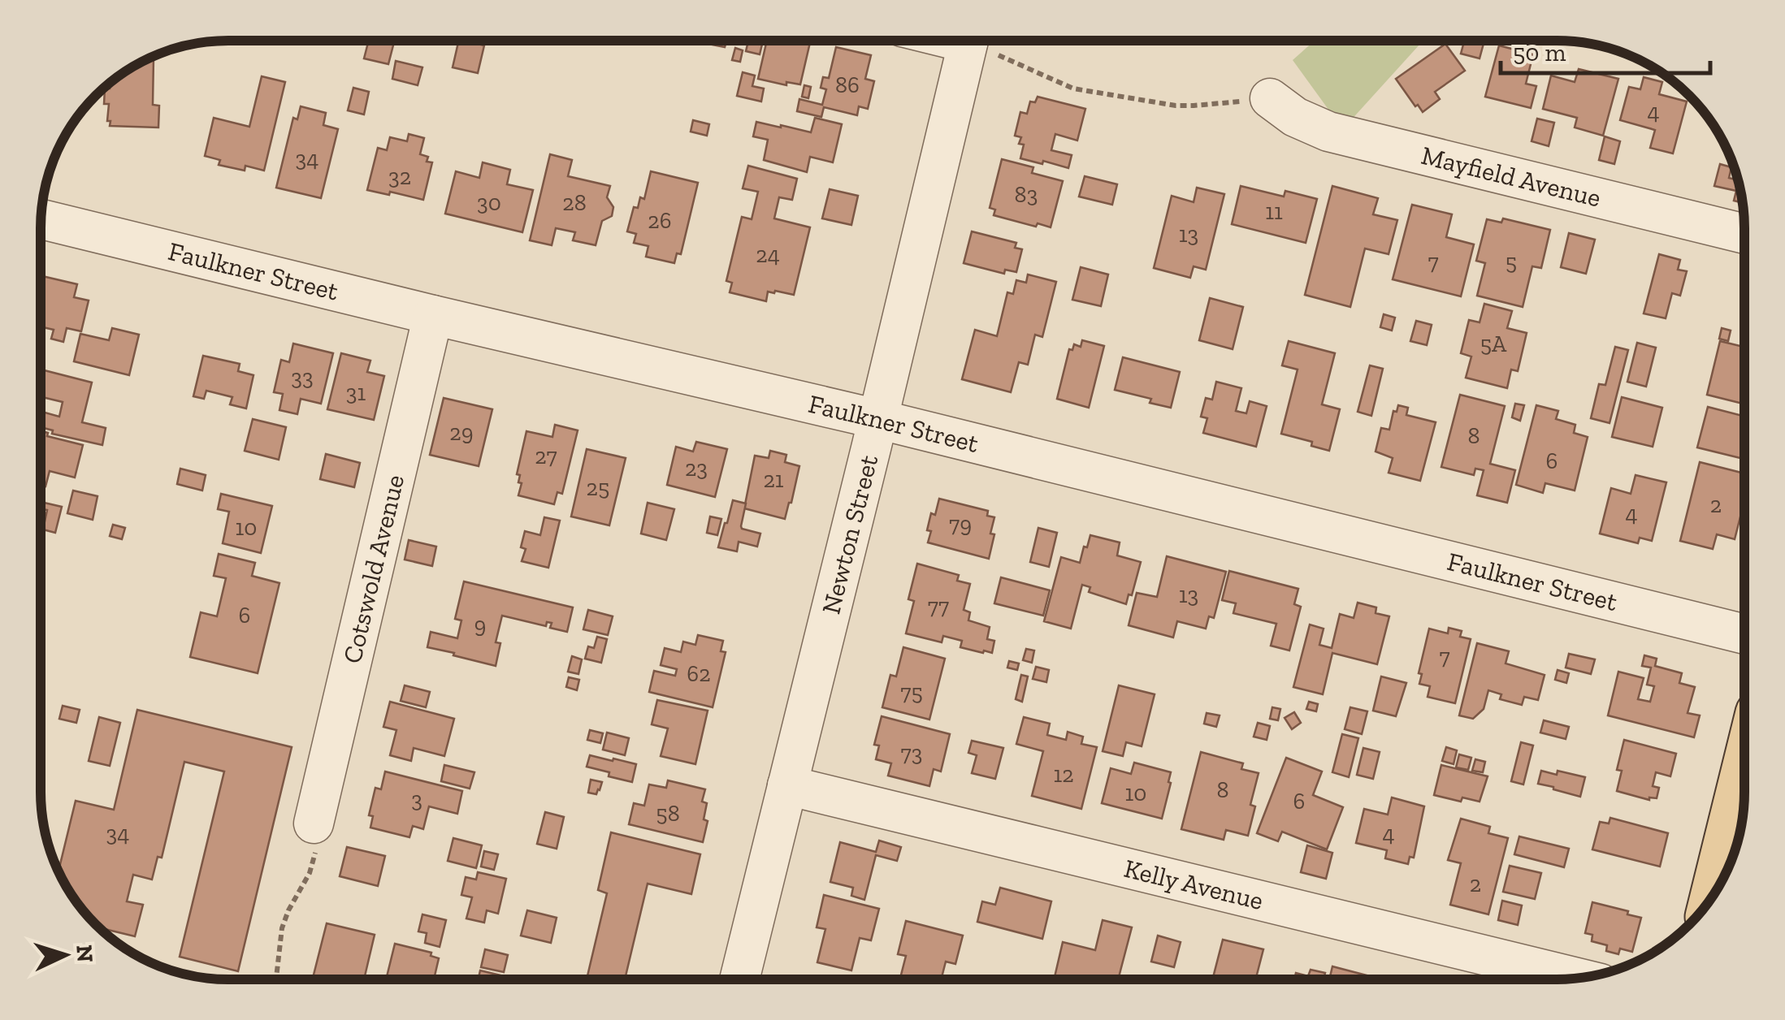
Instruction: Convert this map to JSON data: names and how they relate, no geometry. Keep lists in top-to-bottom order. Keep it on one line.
{"streets":{"street":["Mayfield Avenue","Faulkner Street","Newton Street","Cotswold Avenue","Kelly Avenue"]},"crossings":[["Faulkner Street","Newton Street"],["Faulkner Street","Cotswold Avenue"],["Newton Street","Kelly Avenue"]],"house_numbers":["86","4","34","32","83","30","28","11","26","13","24","7","5","5A","33","31","29","8","27","6","23","21","25","2","4","79","10","13","77","6","9","7","62","75","73","12","8","10","3","6","58","34","4","2"],"scale_bar":"50 m","north":"right"}
